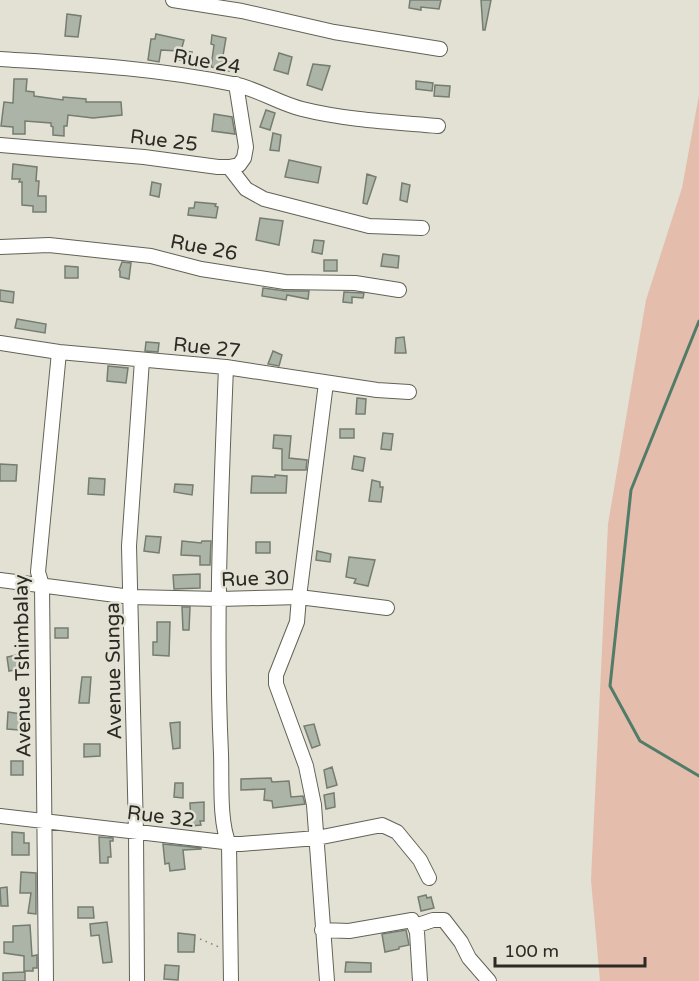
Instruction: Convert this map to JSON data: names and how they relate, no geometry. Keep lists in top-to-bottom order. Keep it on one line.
{"streets":{"street":["Rue 24","Rue 25","Rue 26","Rue 27","Rue 30","Avenue Tshimbalay","Avenue Sunga","Rue 32"]},"crossings":[["Rue 27","Rue 30"],["Rue 27","Avenue Tshimbalay"],["Rue 27","Avenue Sunga"],["Rue 30","Avenue Tshimbalay"],["Rue 30","Avenue Sunga"],["Avenue Tshimbalay","Rue 32"],["Avenue Sunga","Rue 32"]],"scale_bar":"100 m"}
